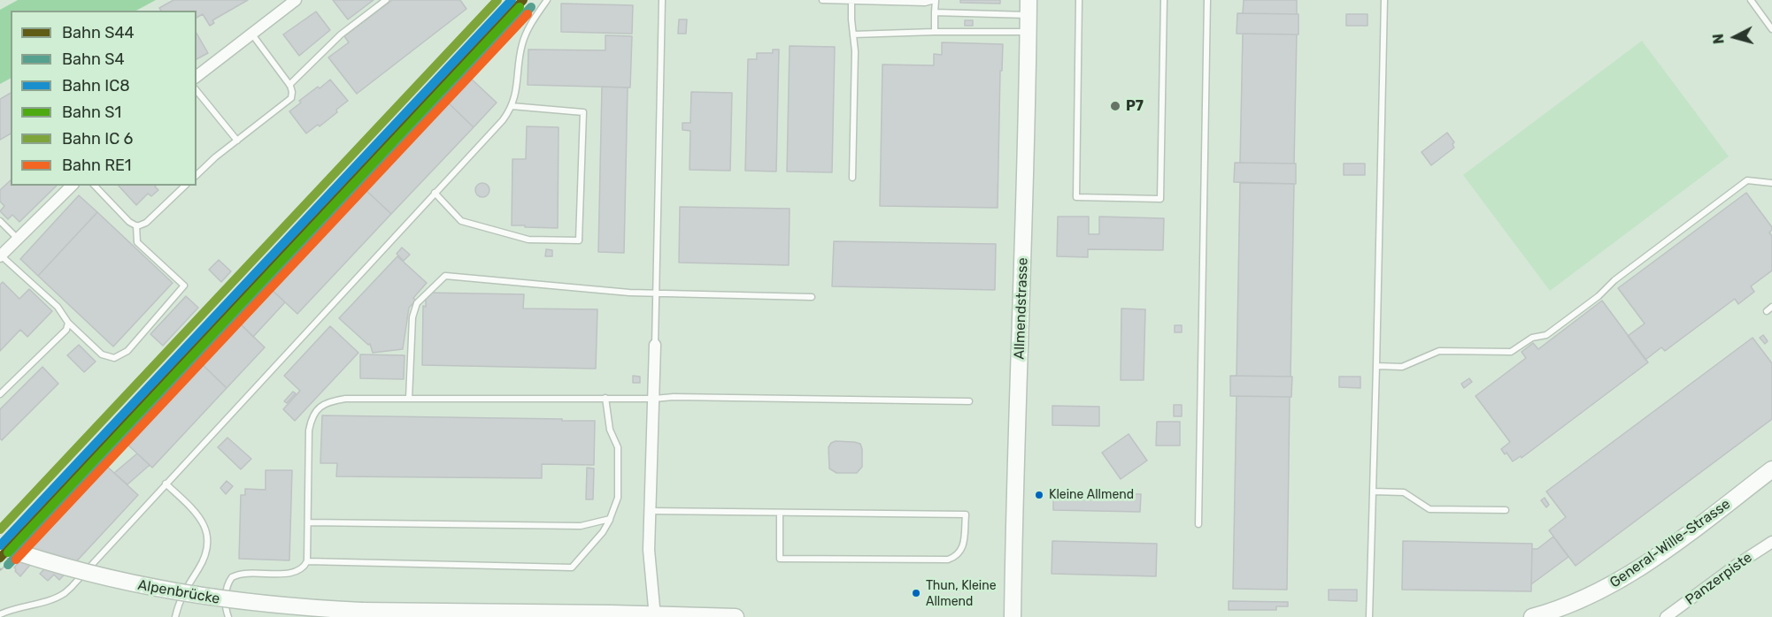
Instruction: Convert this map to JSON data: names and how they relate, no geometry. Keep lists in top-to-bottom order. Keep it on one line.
{"streets":{"main road":["Allmendstrasse","General-Wille-Strasse","Alpenbrücke"],"street":["Panzerpiste"]},"places":["P7","Kleine Allmend","Thun, Kleine Allmend"],"lines":["rail line S44","rail line IC8","rail line S4","rail line S1","rail line RE1"],"legend":["Bahn S44","Bahn S4","Bahn IC8","Bahn S1","Bahn IC 6","Bahn RE1"],"north":"left"}
